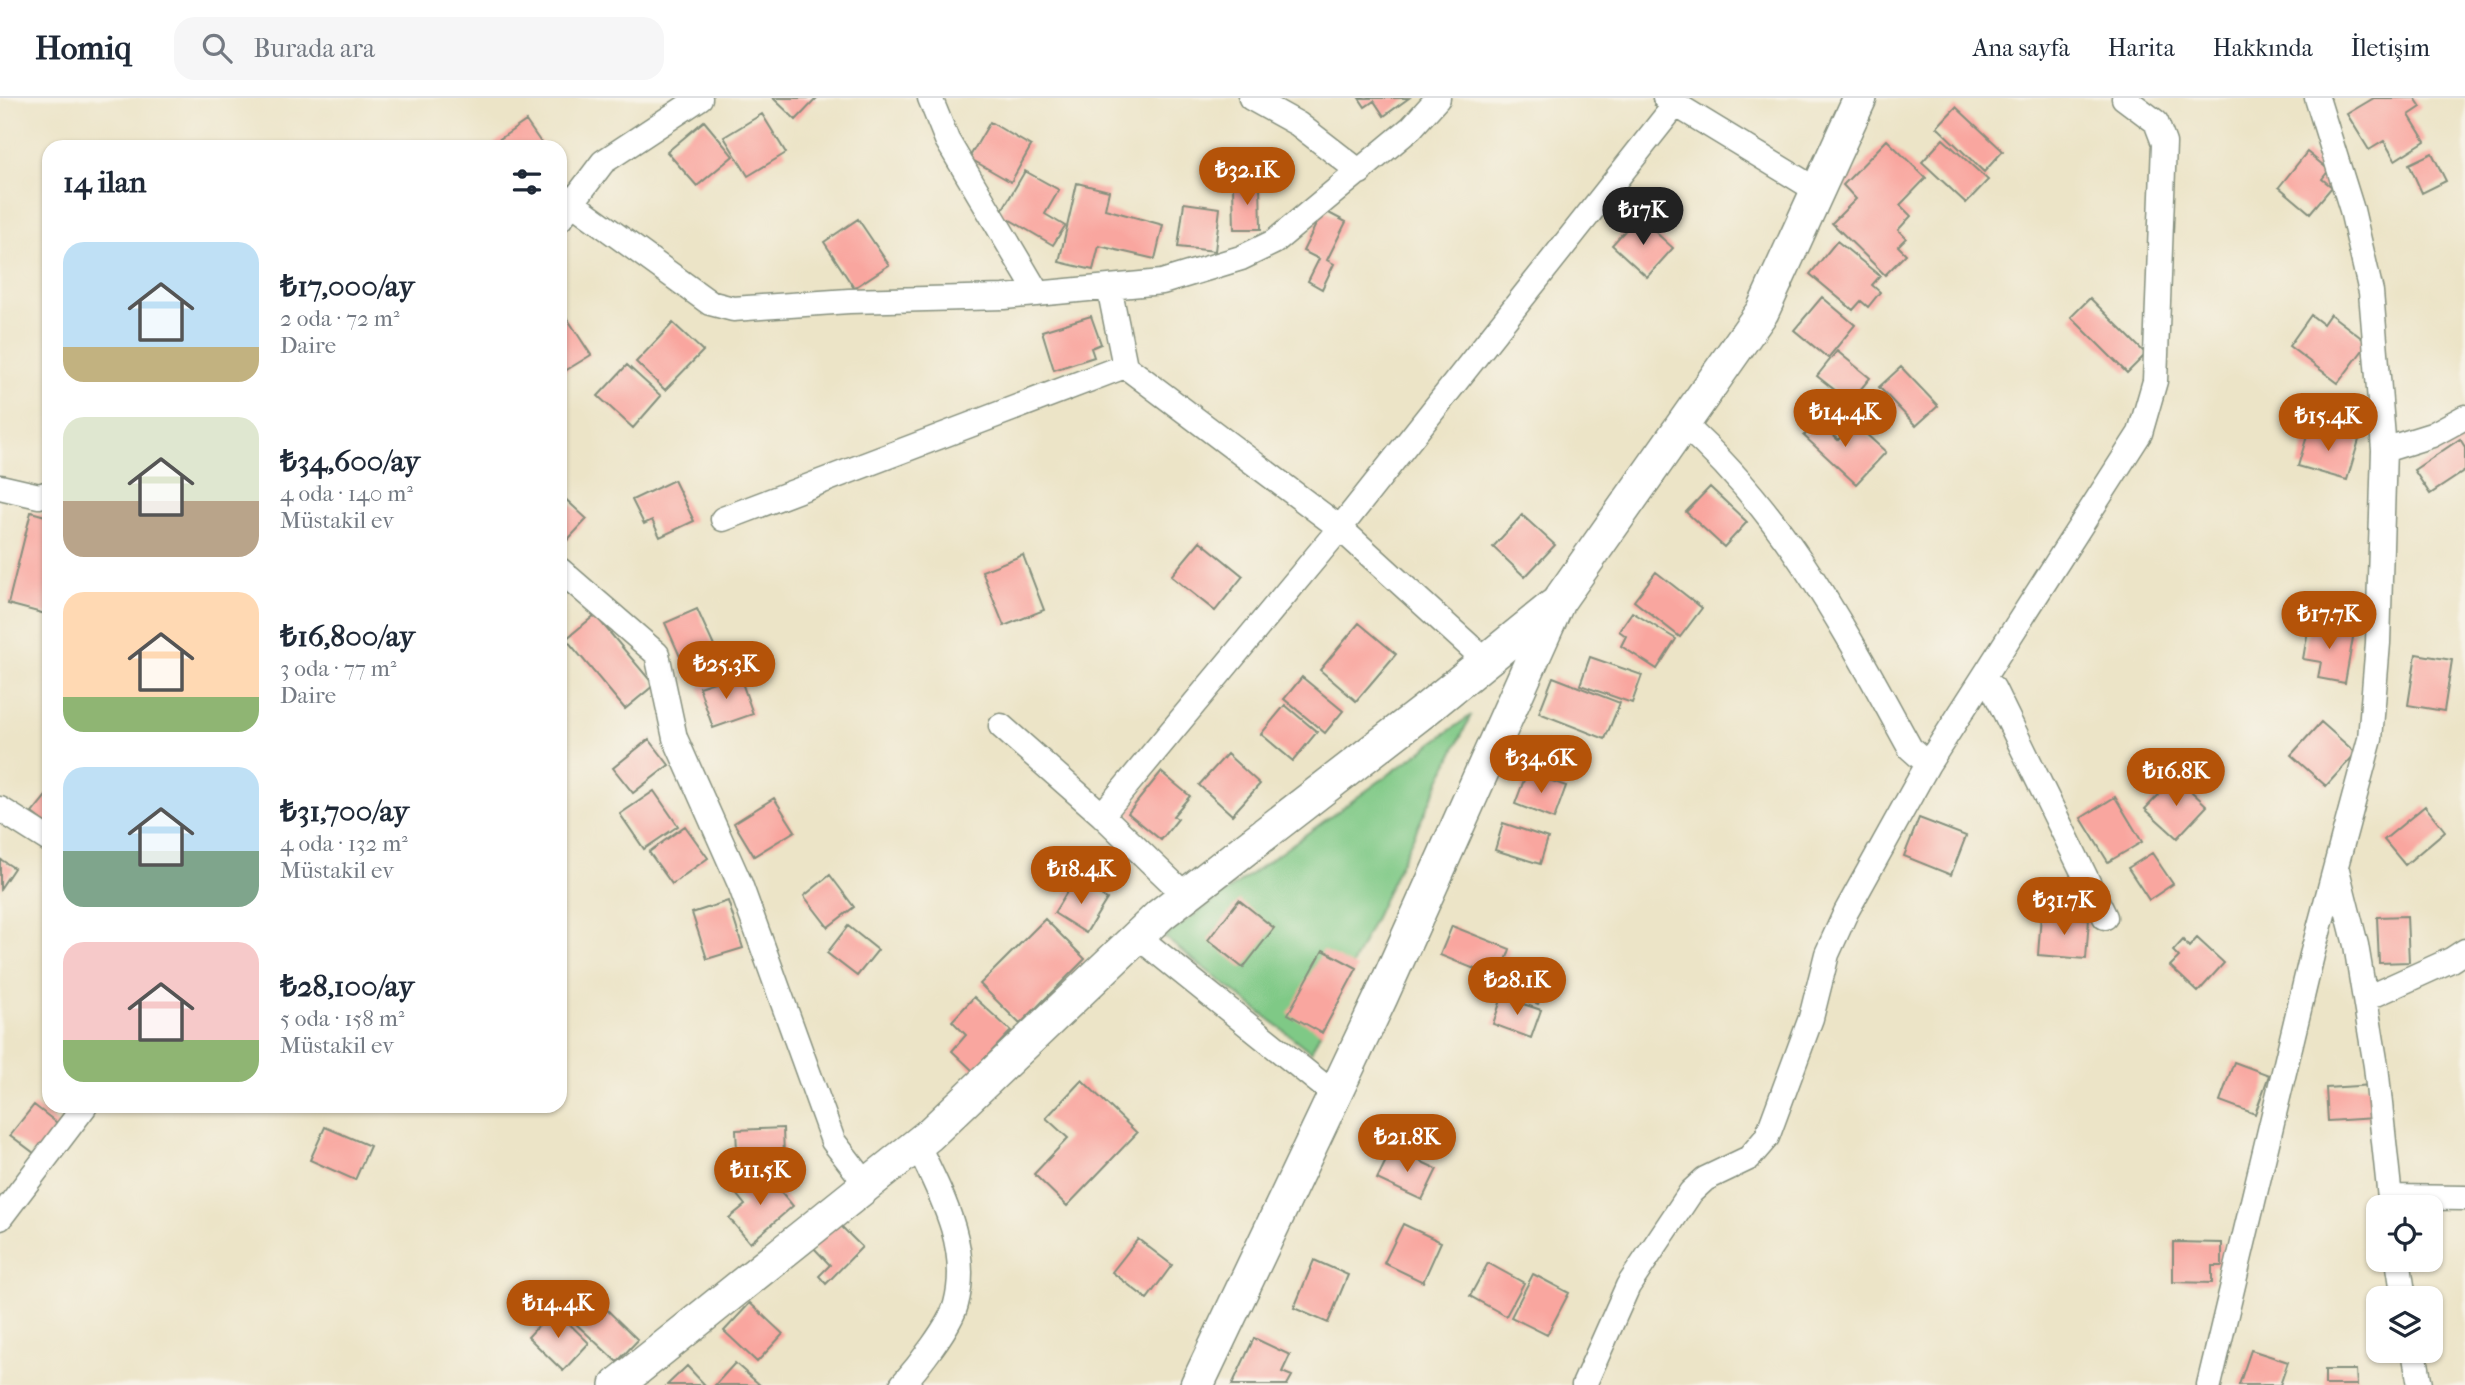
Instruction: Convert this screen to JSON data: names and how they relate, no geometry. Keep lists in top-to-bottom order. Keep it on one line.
{"page":{"header":"Homiq","search":"Burada ara","nav":["Ana sayfa","Harita","Hakkında","İletişim"],"heading":"14 ilan","price":["₺32.1K","₺17K","₺14.4K","₺15.4K","₺17.7K","₺25.3K","₺34.6K","₺16.8K","₺18.4K","₺31.7K","₺28.1K","₺21.8K","₺11.5K","₺14.4K"],"list":[{"name":"₺17,000/ay","note":"2 oda · 72 m² · Daire"},{"name":"₺34,600/ay","note":"4 oda · 140 m² · Müstakil ev"},{"name":"₺16,800/ay","note":"3 oda · 77 m² · Daire"},{"name":"₺31,700/ay","note":"4 oda · 132 m² · Müstakil ev"},{"name":"₺28,100/ay","note":"5 oda · 158 m² · Müstakil ev"}]}}
